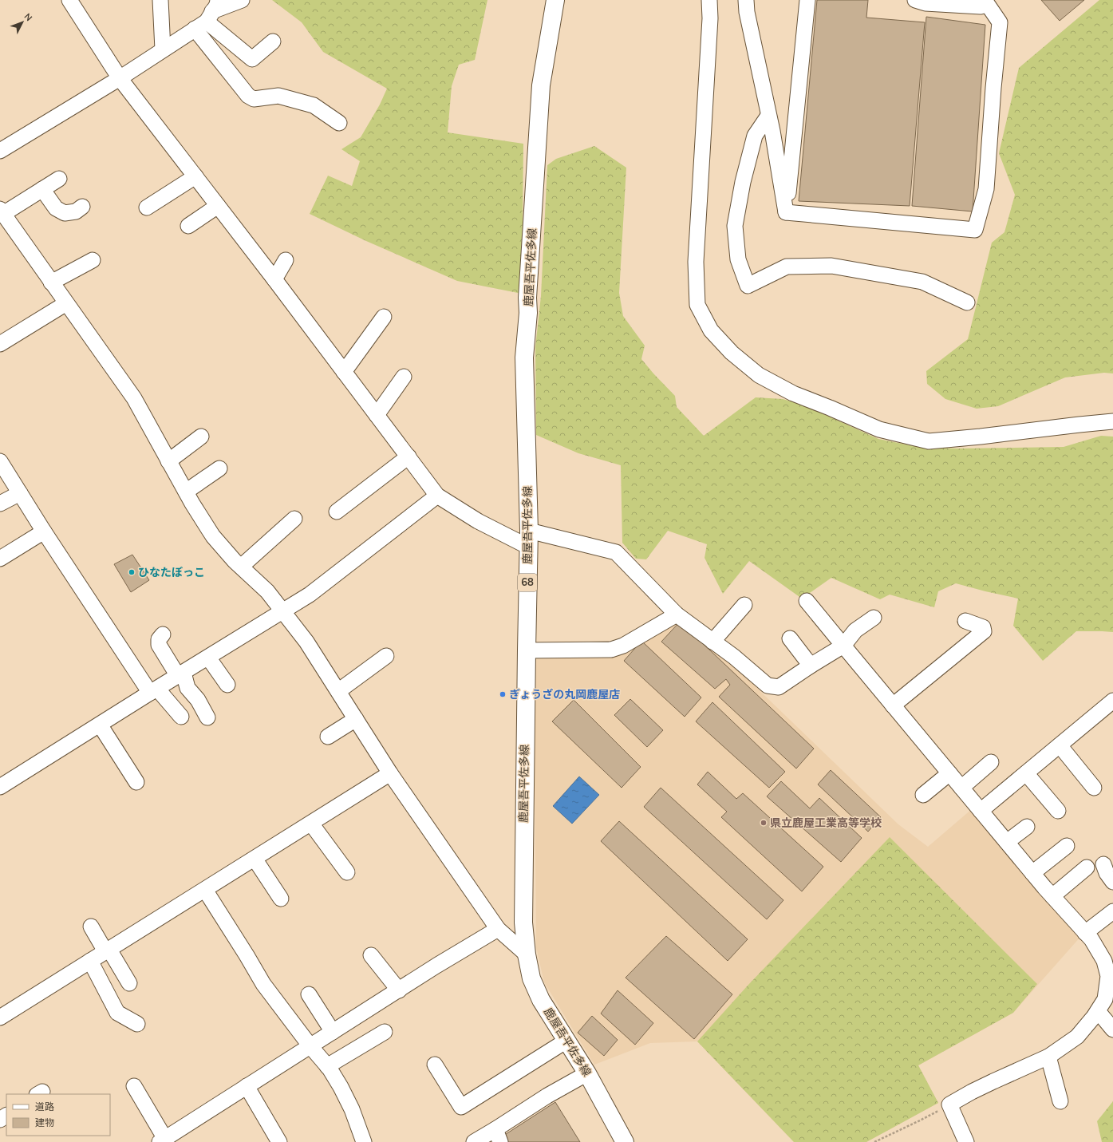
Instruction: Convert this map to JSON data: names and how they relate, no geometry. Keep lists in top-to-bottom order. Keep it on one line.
{"streets":{"main road":["鹿屋吾平佐多線","68"]},"places":["ひなたぼっこ","ぎょうざの丸岡鹿屋店","県立鹿屋工業高等学校"],"legend":["道路","建物"],"north":"top right"}
